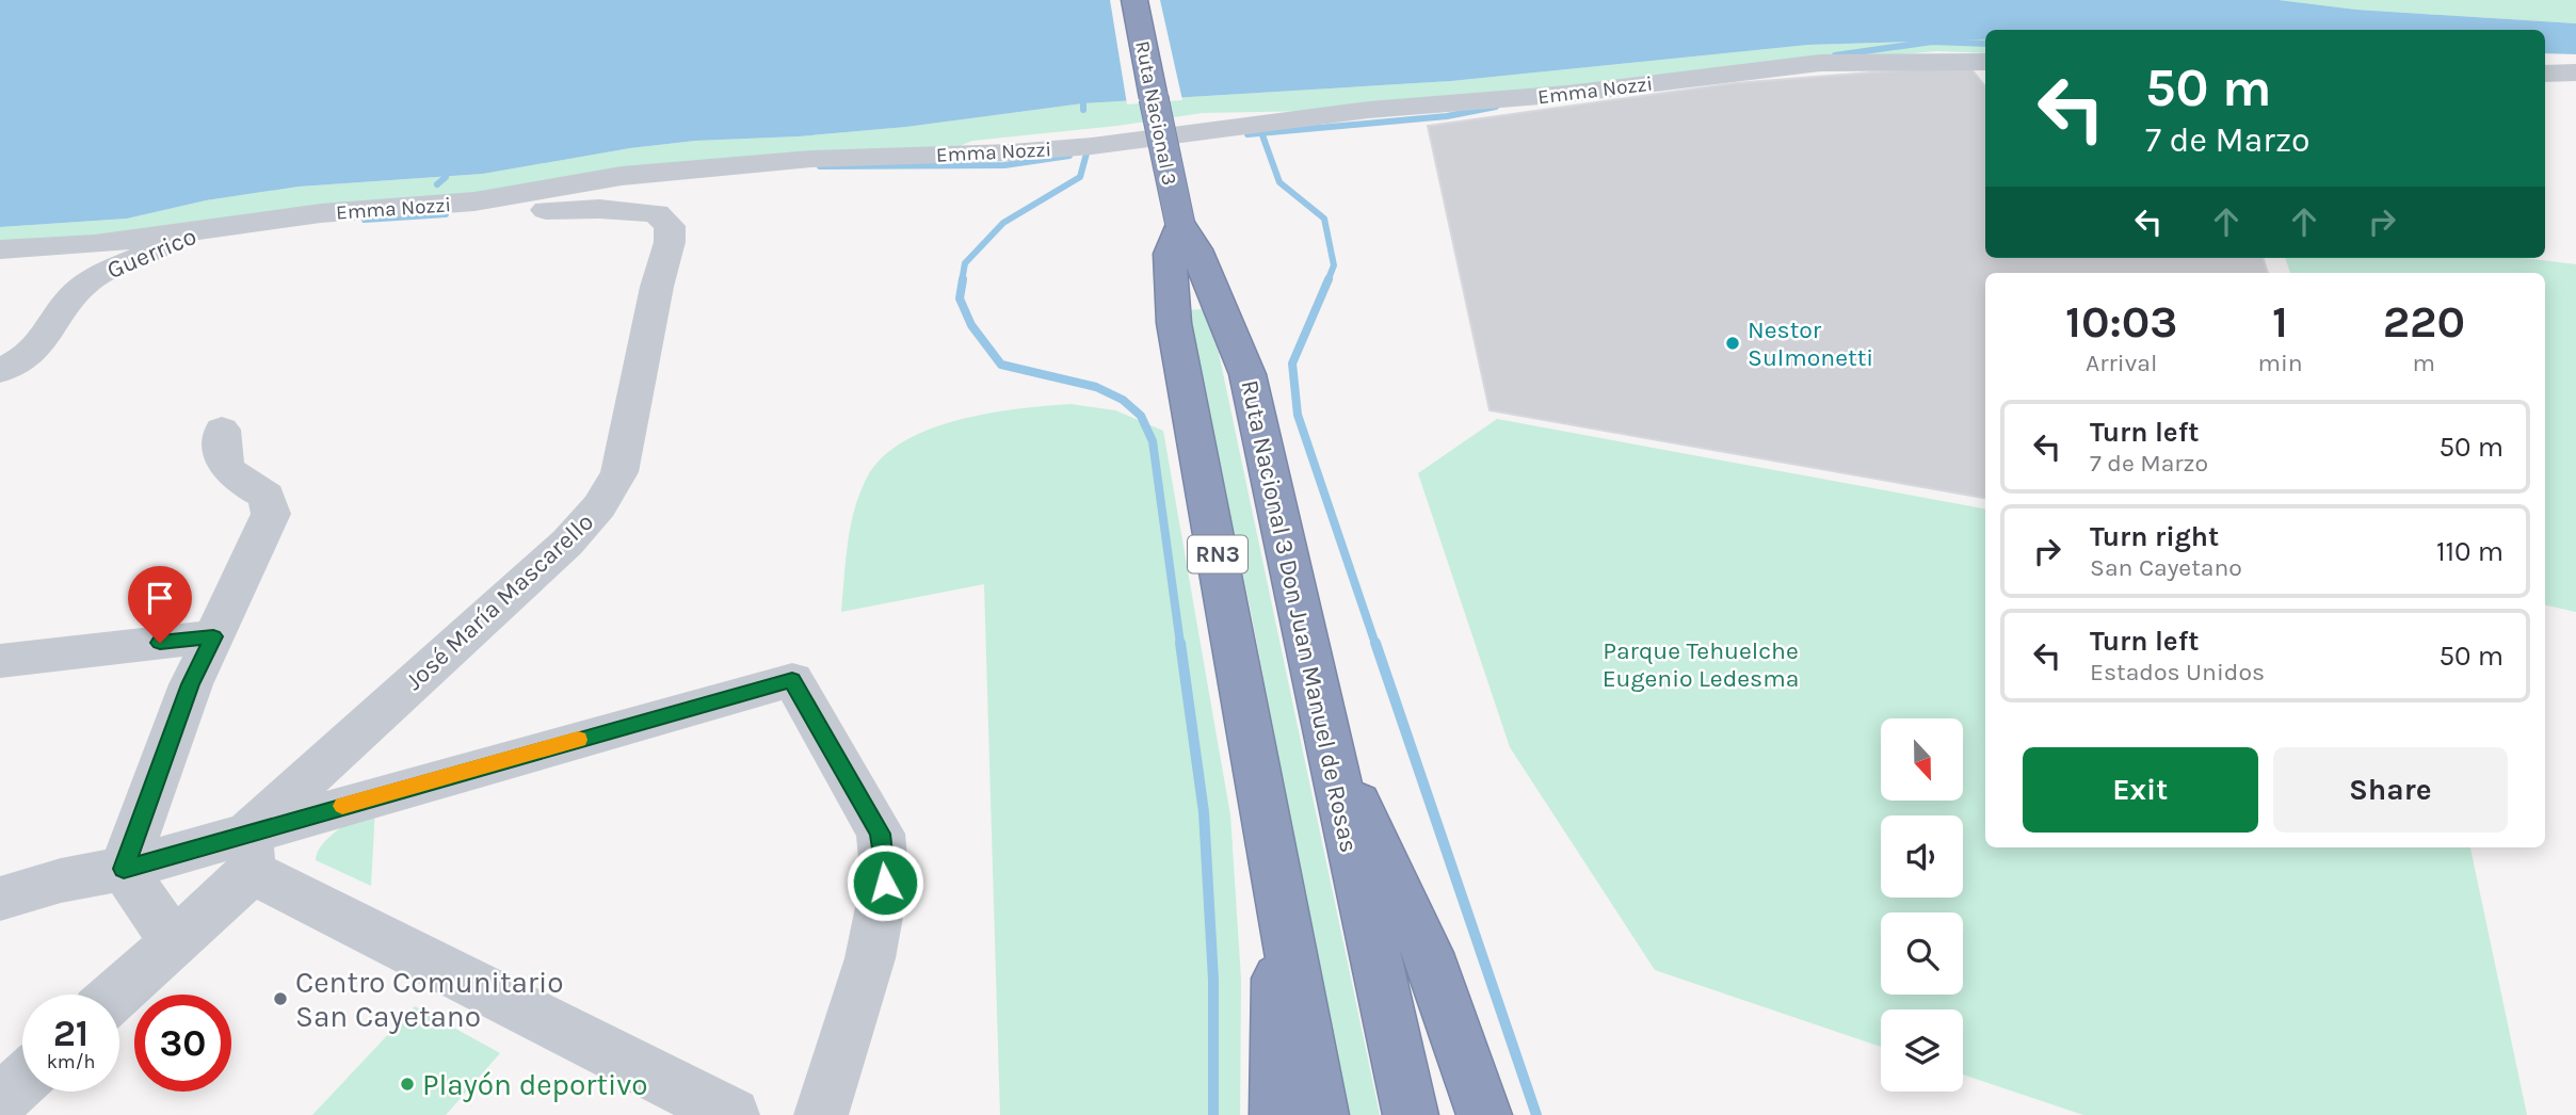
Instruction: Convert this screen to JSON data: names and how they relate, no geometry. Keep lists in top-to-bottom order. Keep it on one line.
{"streets":{"highway":["Ruta Nacional 3","RN3","Ruta Nacional 3 Don Juan Manuel de Rosas"],"street":["Emma Nozzi","Guerrico","José María Mascarello"]},"crossings":[["Emma Nozzi","Guerrico"],["Emma Nozzi","José María Mascarello"],["Ruta Nacional 3","RN3"],["Ruta Nacional 3","Ruta Nacional 3 Don Juan Manuel de Rosas"],["RN3","Ruta Nacional 3 Don Juan Manuel de Rosas"]],"parks":["Parque Tehuelche Eugenio Ledesma"],"places":["Nestor Sulmonetti","Centro Comunitario San Cayetano","Playón deportivo"],"north":"bottom","page":{"turn":["50 m","7 de Marzo"],"eta":["10:03","Arrival","1","min","220","m"],"list":[{"name":"Turn left","note":"7 de Marzo","value":"50 m"},{"name":"Turn right","note":"San Cayetano","value":"110 m"},{"name":"Turn left","note":"Estados Unidos","value":"50 m"}],"buttons":["Exit","Share"],"speed":"21 km/h","limit":"30"}}
